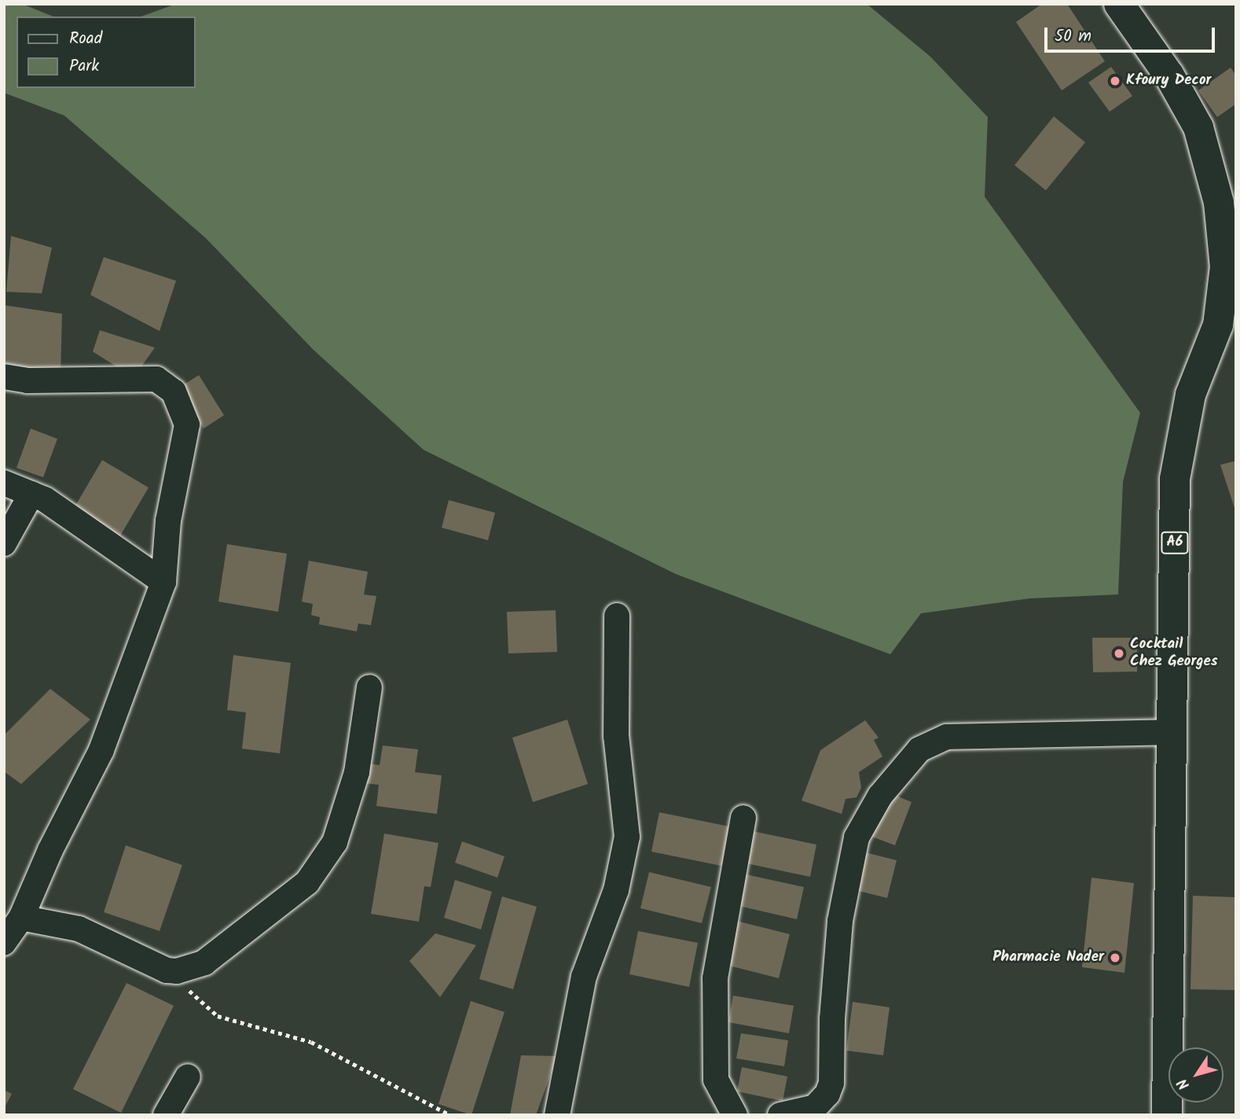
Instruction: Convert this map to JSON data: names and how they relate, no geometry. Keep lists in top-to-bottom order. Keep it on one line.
{"streets":{"highway":["A6"]},"places":["Kfoury Decor","Cocktail Chez Georges","Pharmacie Nader"],"legend":["Road","Park"],"scale_bar":"50 m","north":"bottom left"}
